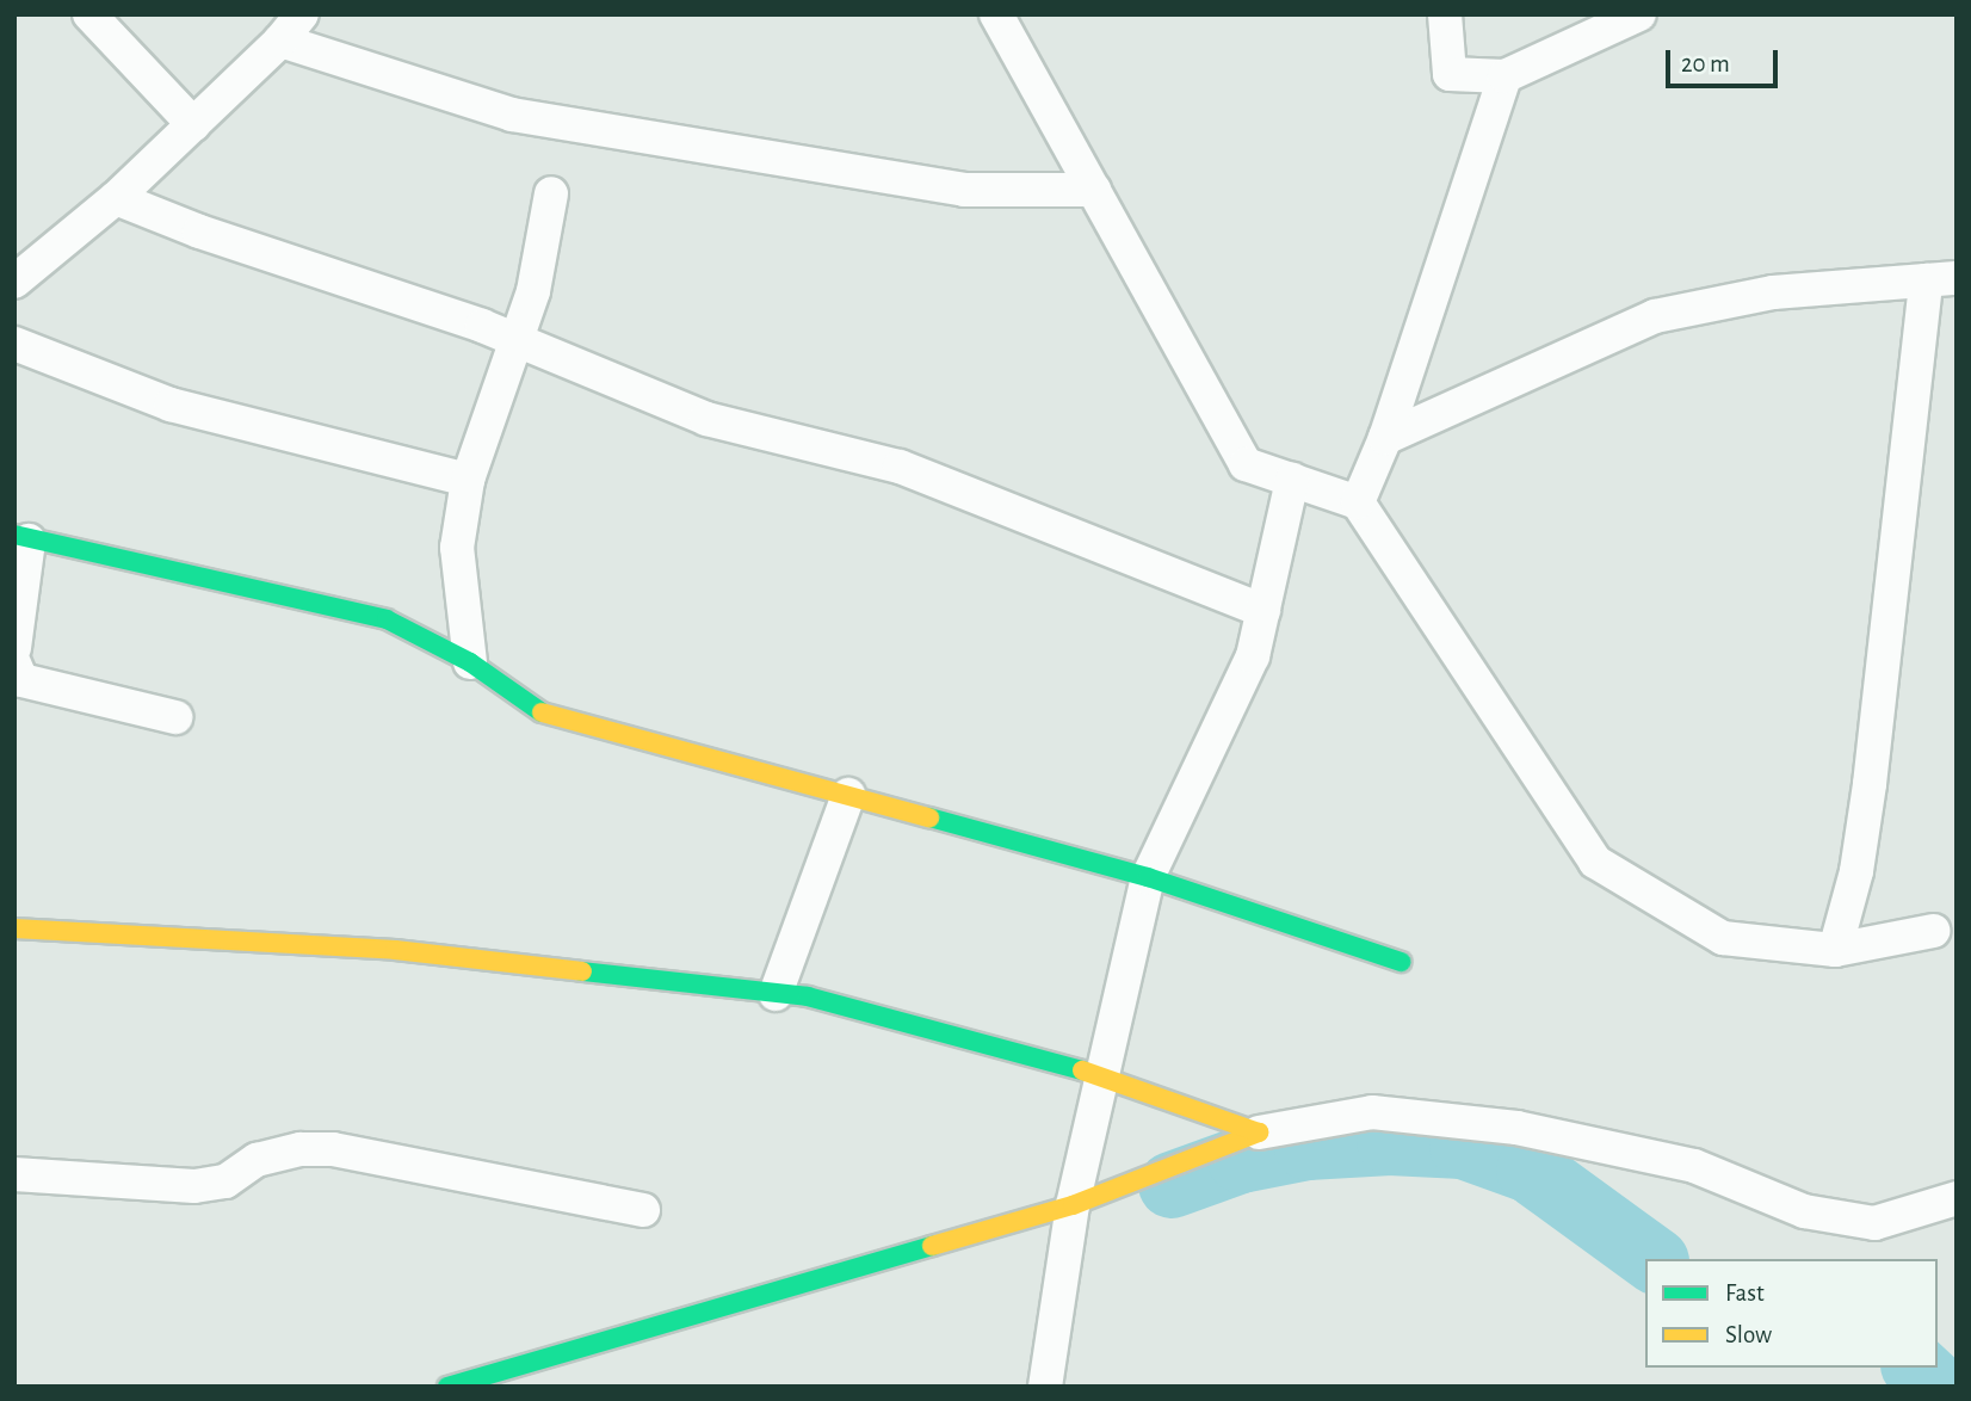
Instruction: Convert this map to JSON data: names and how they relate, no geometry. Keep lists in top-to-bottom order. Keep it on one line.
{"legend":["Fast","Slow"],"scale_bar":"20 m"}
